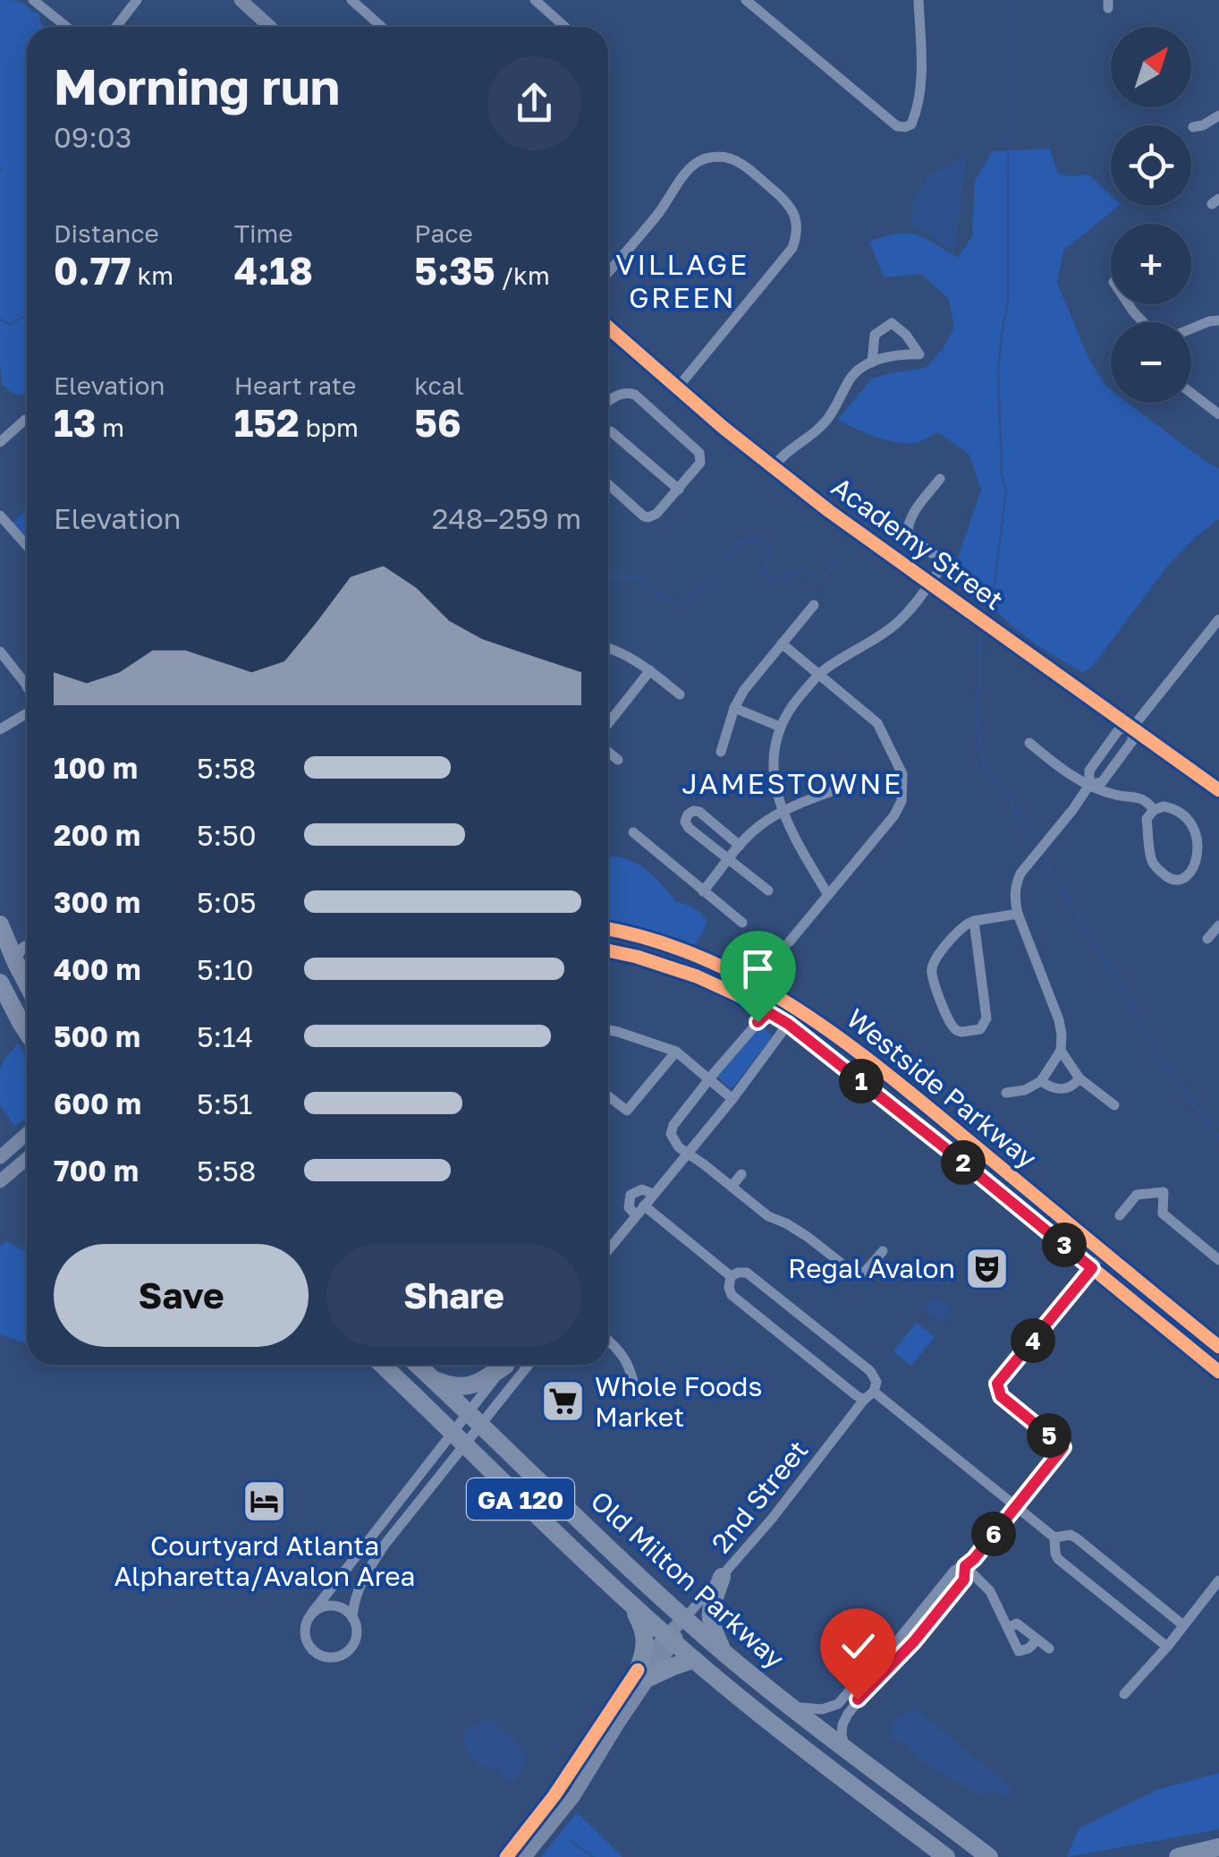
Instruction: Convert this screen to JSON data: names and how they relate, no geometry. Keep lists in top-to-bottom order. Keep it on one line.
{"streets":{"highway":["GA 120","Old Milton Parkway"],"main road":["Academy Street","Westside Parkway"],"street":["2nd Street"]},"crossings":[["2nd Street","Old Milton Parkway"]],"districts":["VILLAGE GREEN","JAMESTOWNE"],"places":{"theatre":["Regal Avalon"],"supermarket":["Whole Foods Market"],"hotel":["Courtyard Atlanta Alpharetta/Avalon Area"]},"north":"top right","page":{"map_buttons":["+","−"],"heading":["Morning run","09:03"],"stats":[["Distance","0.77 km"],["Time","4:18"],["Pace","5:35 /km"],["Elevation","13 m"],["Heart rate","152 bpm"],["kcal","56"]],"chart":["Elevation","248–259 m"],"list":[{"name":"100 m","note":"5:58"},{"name":"200 m","note":"5:50"},{"name":"300 m","note":"5:05"},{"name":"400 m","note":"5:10"},{"name":"500 m","note":"5:14"},{"name":"600 m","note":"5:51"},{"name":"700 m","note":"5:58"}],"pins":["1","2","3","4","5","6"],"buttons":["Save","Share"]}}
